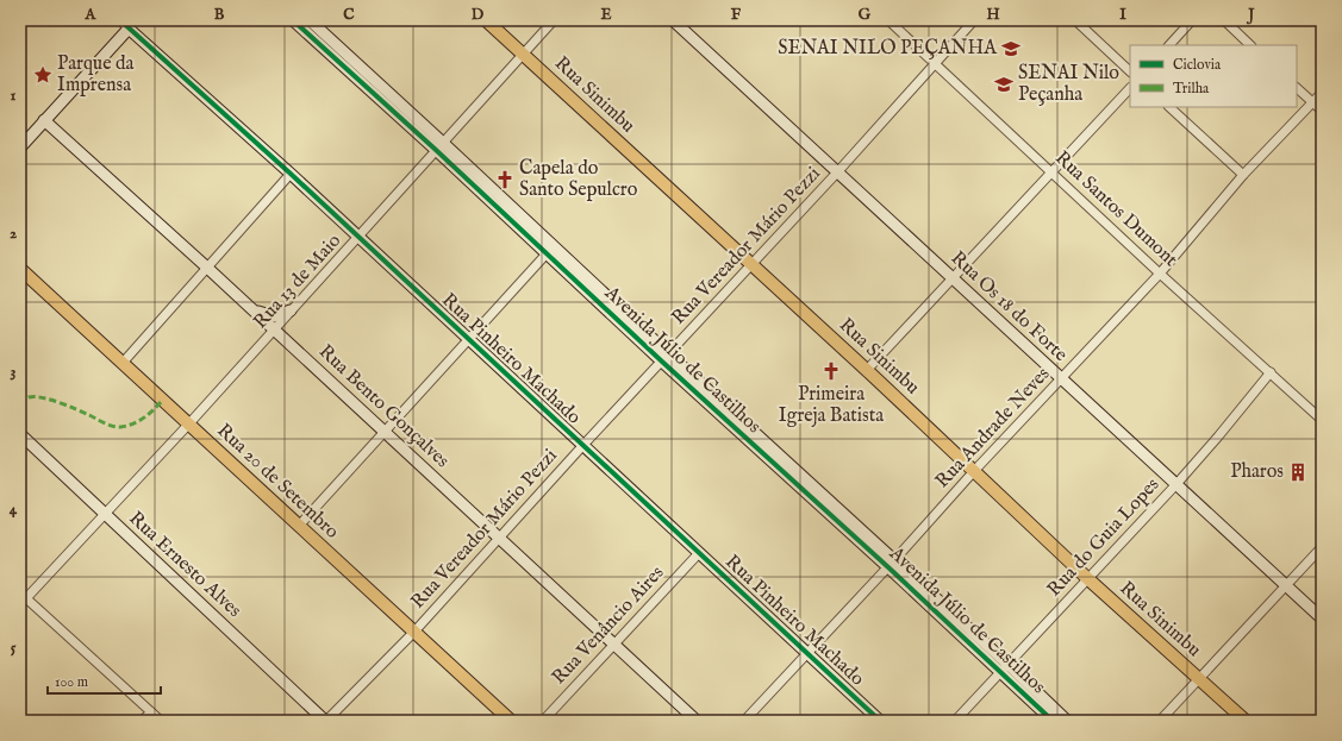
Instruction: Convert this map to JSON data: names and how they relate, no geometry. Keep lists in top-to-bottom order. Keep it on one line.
{"streets":{"main road":["Rua Sinimbu","Rua 20 de Setembro"],"street":["Rua Santos Dumont","Rua Vereador Mário Pezzi","Rua 13 de Maio","Rua Os 18 do Forte","Rua Pinheiro Machado","Avenida Júlio de Castilhos","Rua Bento Gonçalves","Rua Andrade Neves","Rua do Guia Lopes","Rua Ernesto Alves","Rua Venâncio Aires"]},"crossings":[["Rua Sinimbu","Rua Vereador Mário Pezzi"],["Rua Sinimbu","Rua 13 de Maio"],["Rua Sinimbu","Rua Andrade Neves"],["Rua Sinimbu","Rua do Guia Lopes"],["Rua Santos Dumont","Rua Vereador Mário Pezzi"],["Rua Santos Dumont","Rua Andrade Neves"],["Rua Santos Dumont","Rua do Guia Lopes"],["Rua Vereador Mário Pezzi","Rua Os 18 do Forte"],["Rua Vereador Mário Pezzi","Rua Pinheiro Machado"],["Rua Vereador Mário Pezzi","Avenida Júlio de Castilhos"],["Rua Vereador Mário Pezzi","Rua Bento Gonçalves"],["Rua Vereador Mário Pezzi","Rua 20 de Setembro"],["Rua Vereador Mário Pezzi","Rua Ernesto Alves"],["Rua 13 de Maio","Rua Pinheiro Machado"],["Rua 13 de Maio","Avenida Júlio de Castilhos"],["Rua 13 de Maio","Rua Bento Gonçalves"],["Rua 13 de Maio","Rua 20 de Setembro"],["Rua 13 de Maio","Rua Ernesto Alves"],["Rua Os 18 do Forte","Rua Andrade Neves"],["Rua Os 18 do Forte","Rua do Guia Lopes"],["Rua Pinheiro Machado","Rua Andrade Neves"],["Rua Pinheiro Machado","Rua Venâncio Aires"],["Avenida Júlio de Castilhos","Rua Andrade Neves"],["Avenida Júlio de Castilhos","Rua do Guia Lopes"],["Rua Bento Gonçalves","Rua Venâncio Aires"]],"places":{"school or university":["SENAI NILO PEÇANHA","SENAI Nilo Peçanha"],"place":["Parque da Imprensa"],"church":["Capela do Santo Sepulcro","Primeira Igreja Batista"],"building":["Pharos"]},"legend":["Ciclovia","Trilha"],"scale_bar":"100 m","grid":{"columns":["A","B","C","D","E","F","G","H","I","J"],"rows":["1","2","3","4","5"]}}
